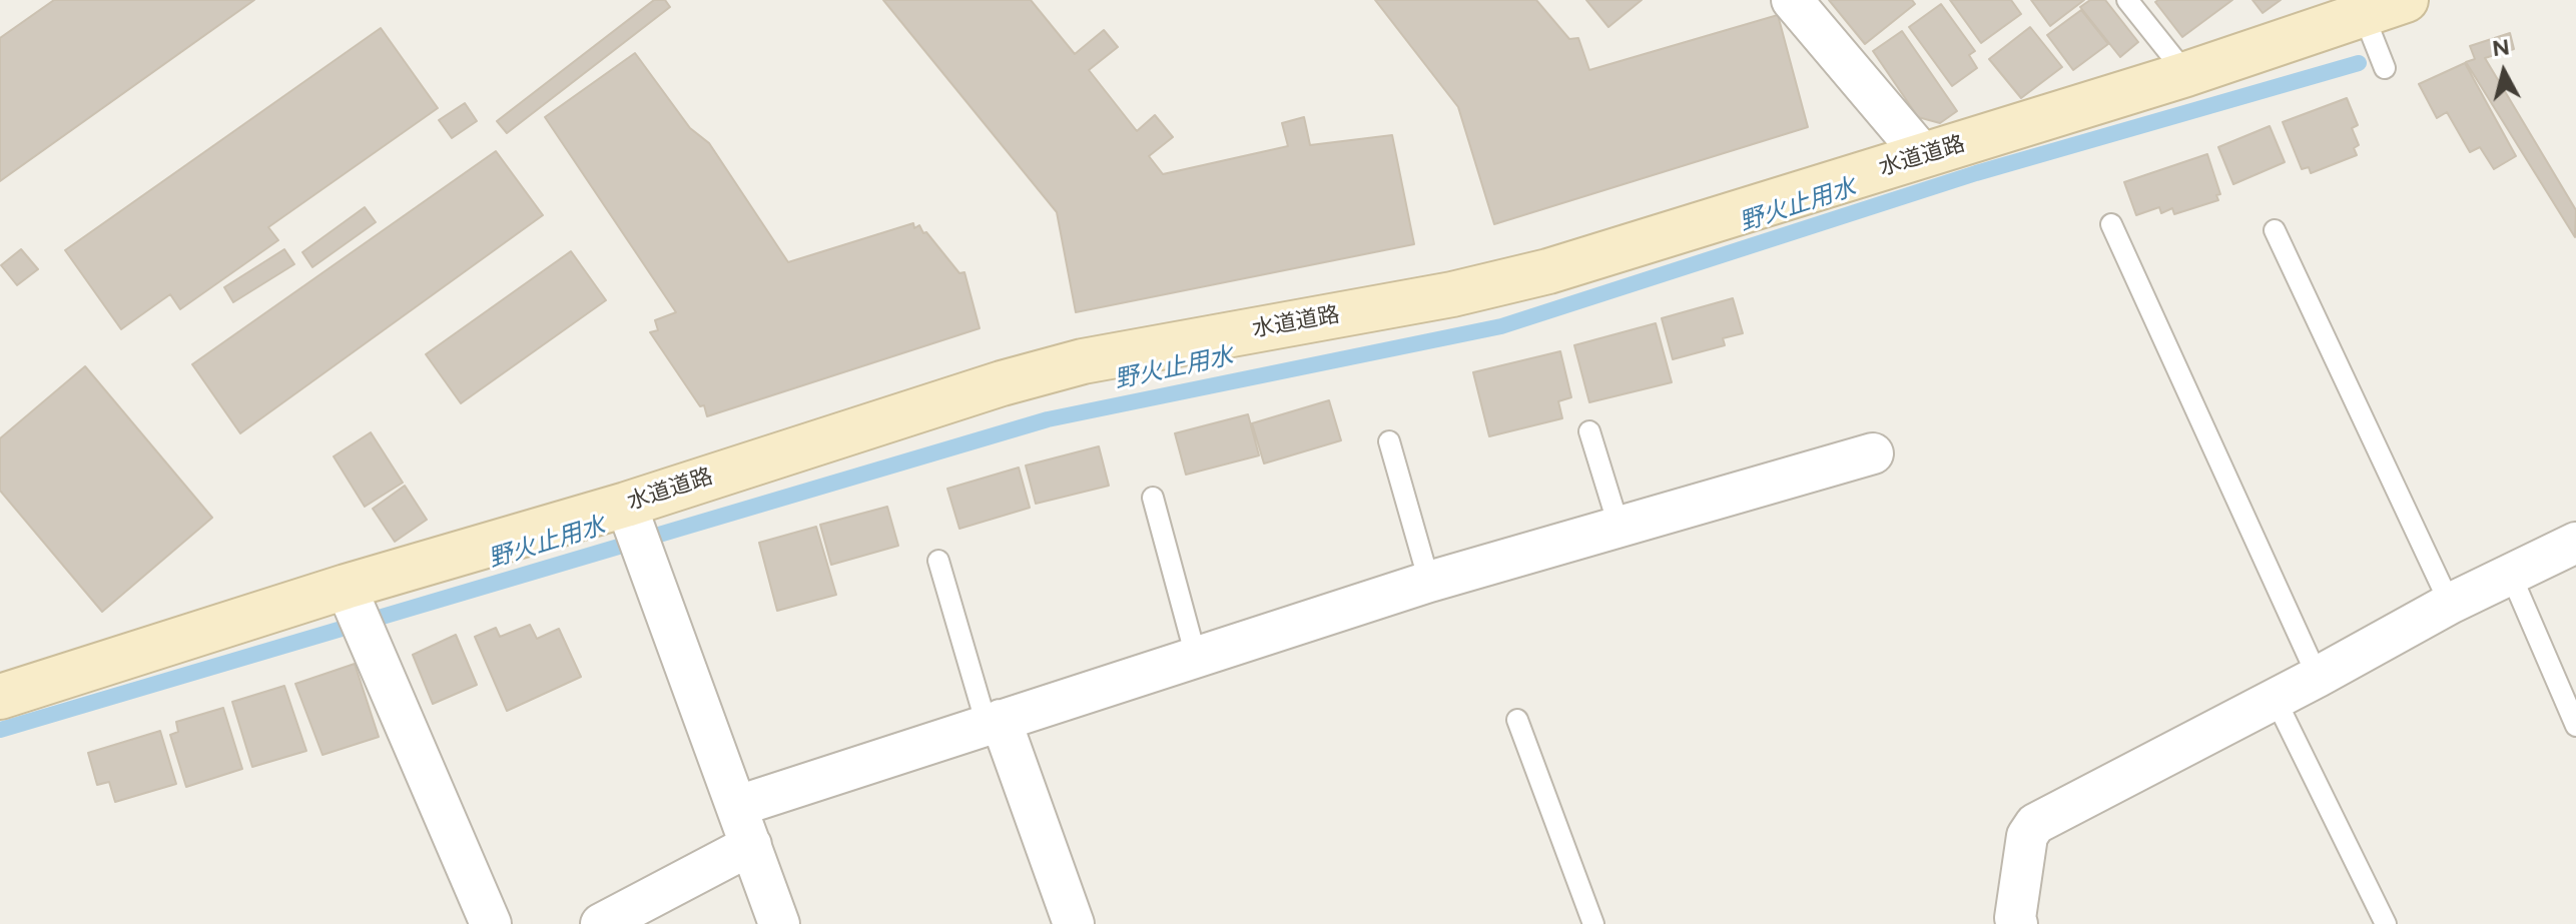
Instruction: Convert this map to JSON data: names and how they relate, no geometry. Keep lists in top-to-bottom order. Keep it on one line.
{"streets":{"street":["水道道路"]},"water":["野火止用水"],"north":"top"}
